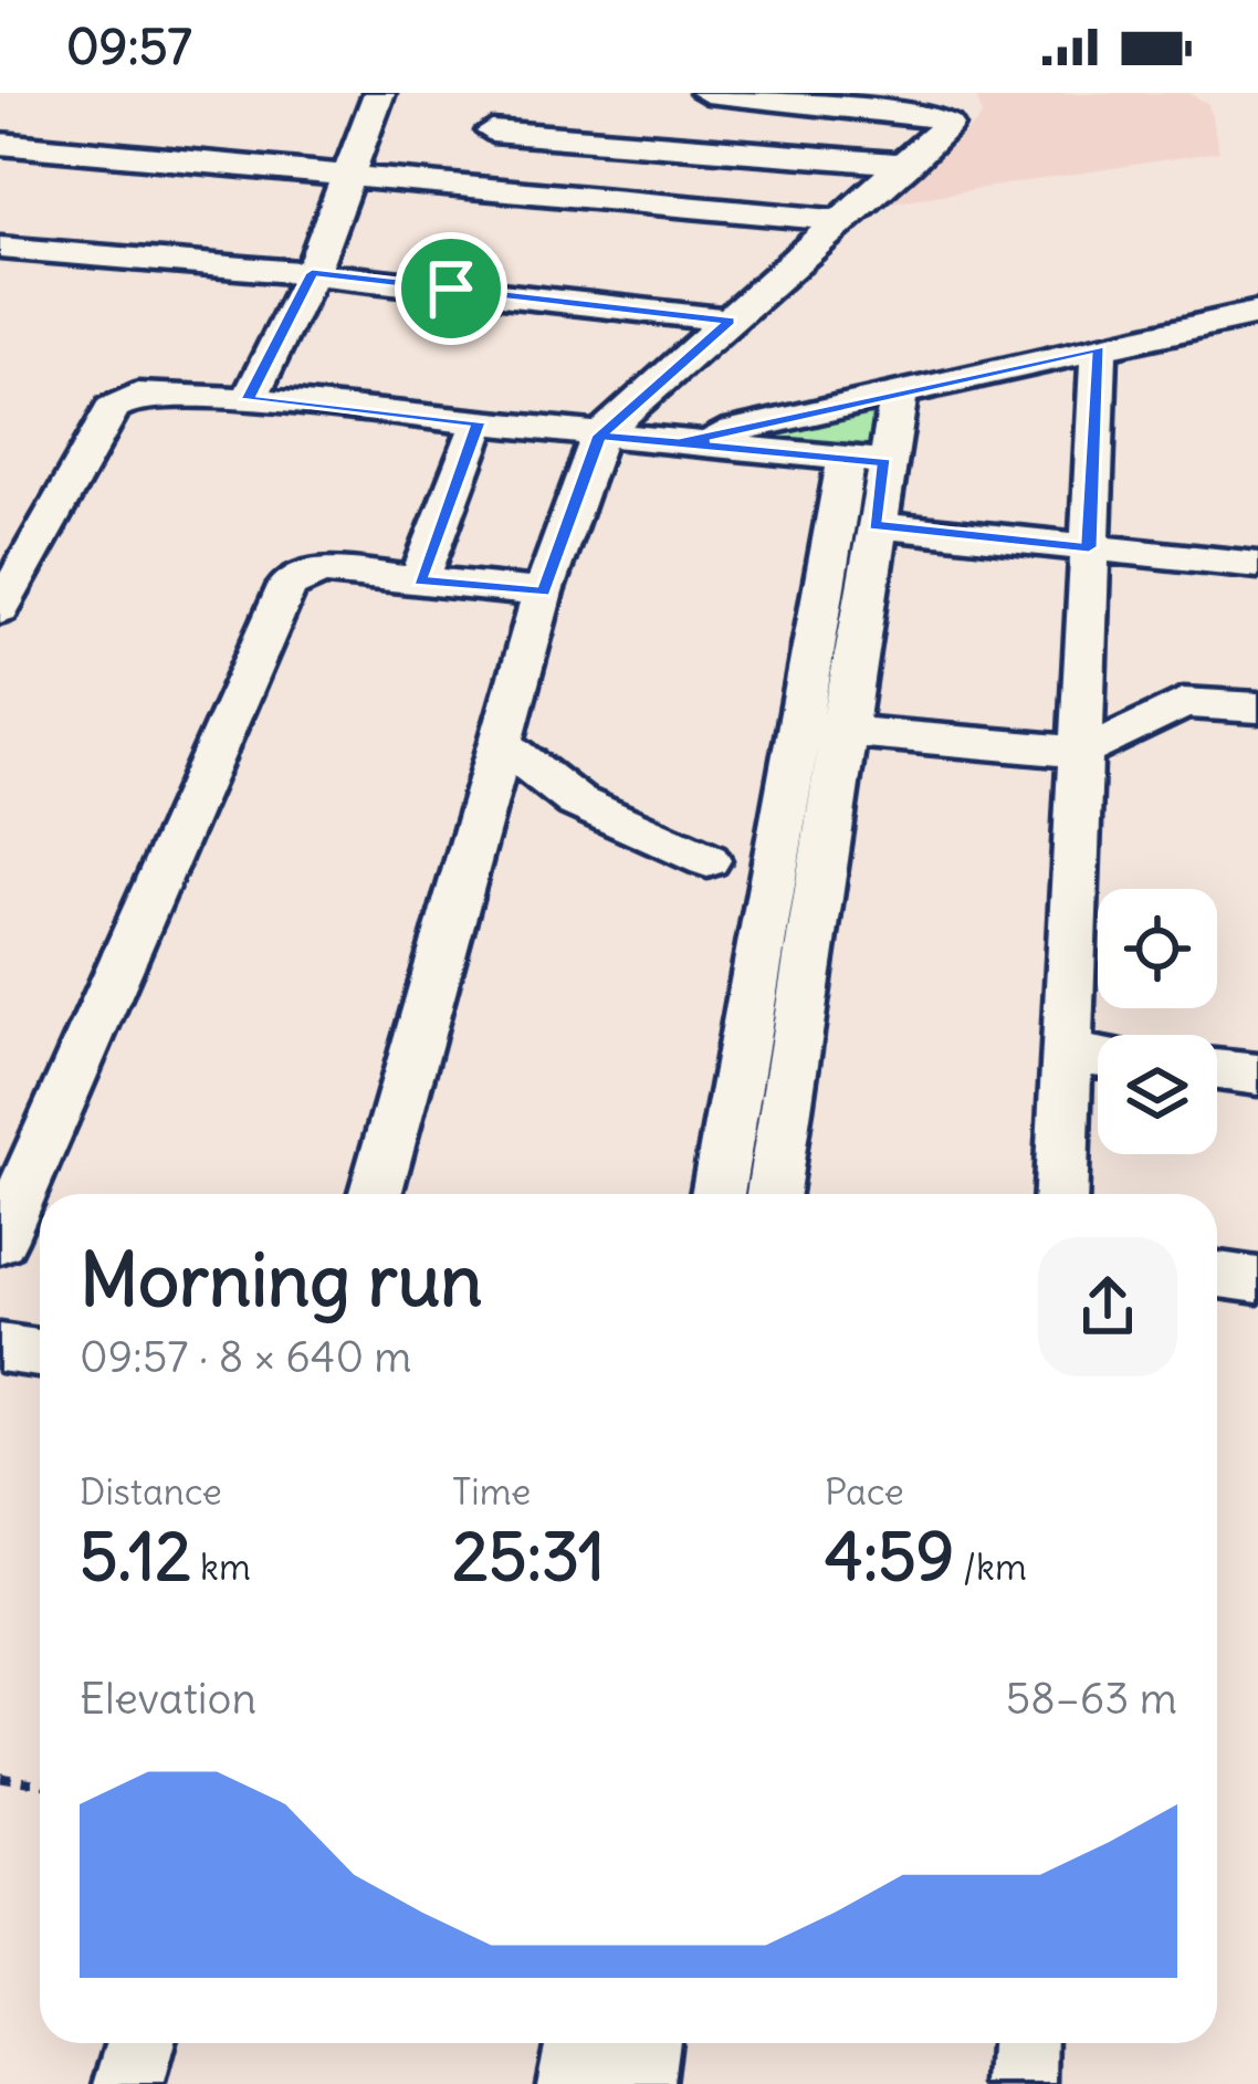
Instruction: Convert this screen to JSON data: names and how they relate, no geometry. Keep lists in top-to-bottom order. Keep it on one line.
{"page":{"status":"09:57","heading":["Morning run","09:57 · 8 × 640 m"],"stats":[["Distance","5.12 km"],["Time","25:31"],["Pace","4:59 /km"]],"chart":["Elevation","58–63 m"]}}
